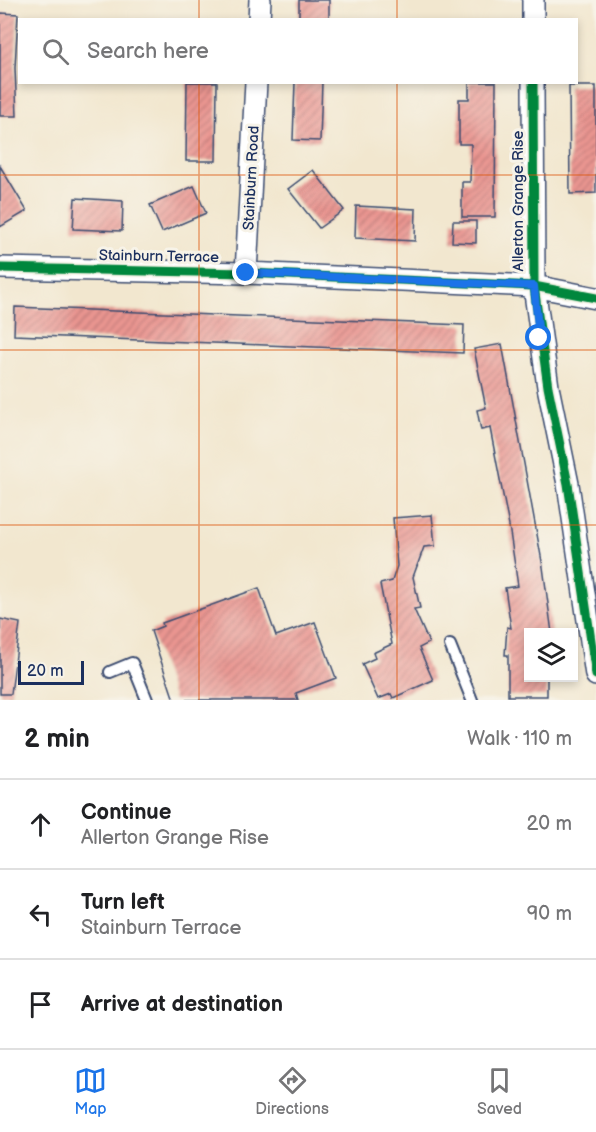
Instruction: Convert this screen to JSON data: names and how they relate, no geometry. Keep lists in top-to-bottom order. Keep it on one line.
{"streets":{"street":["Stainburn Road","Allerton Grange Rise","Stainburn Terrace"]},"crossings":[["Stainburn Road","Stainburn Terrace"],["Allerton Grange Rise","Stainburn Terrace"]],"scale_bar":"20 m","page":{"search":"Search here","scale":"20 m","heading":["2 min","Walk · 110 m"],"list":[["Continue","Allerton Grange Rise","20 m"],["Turn left","Stainburn Terrace","90 m"],"Arrive at destination"],"nav":["Map","Directions","Saved"]}}
